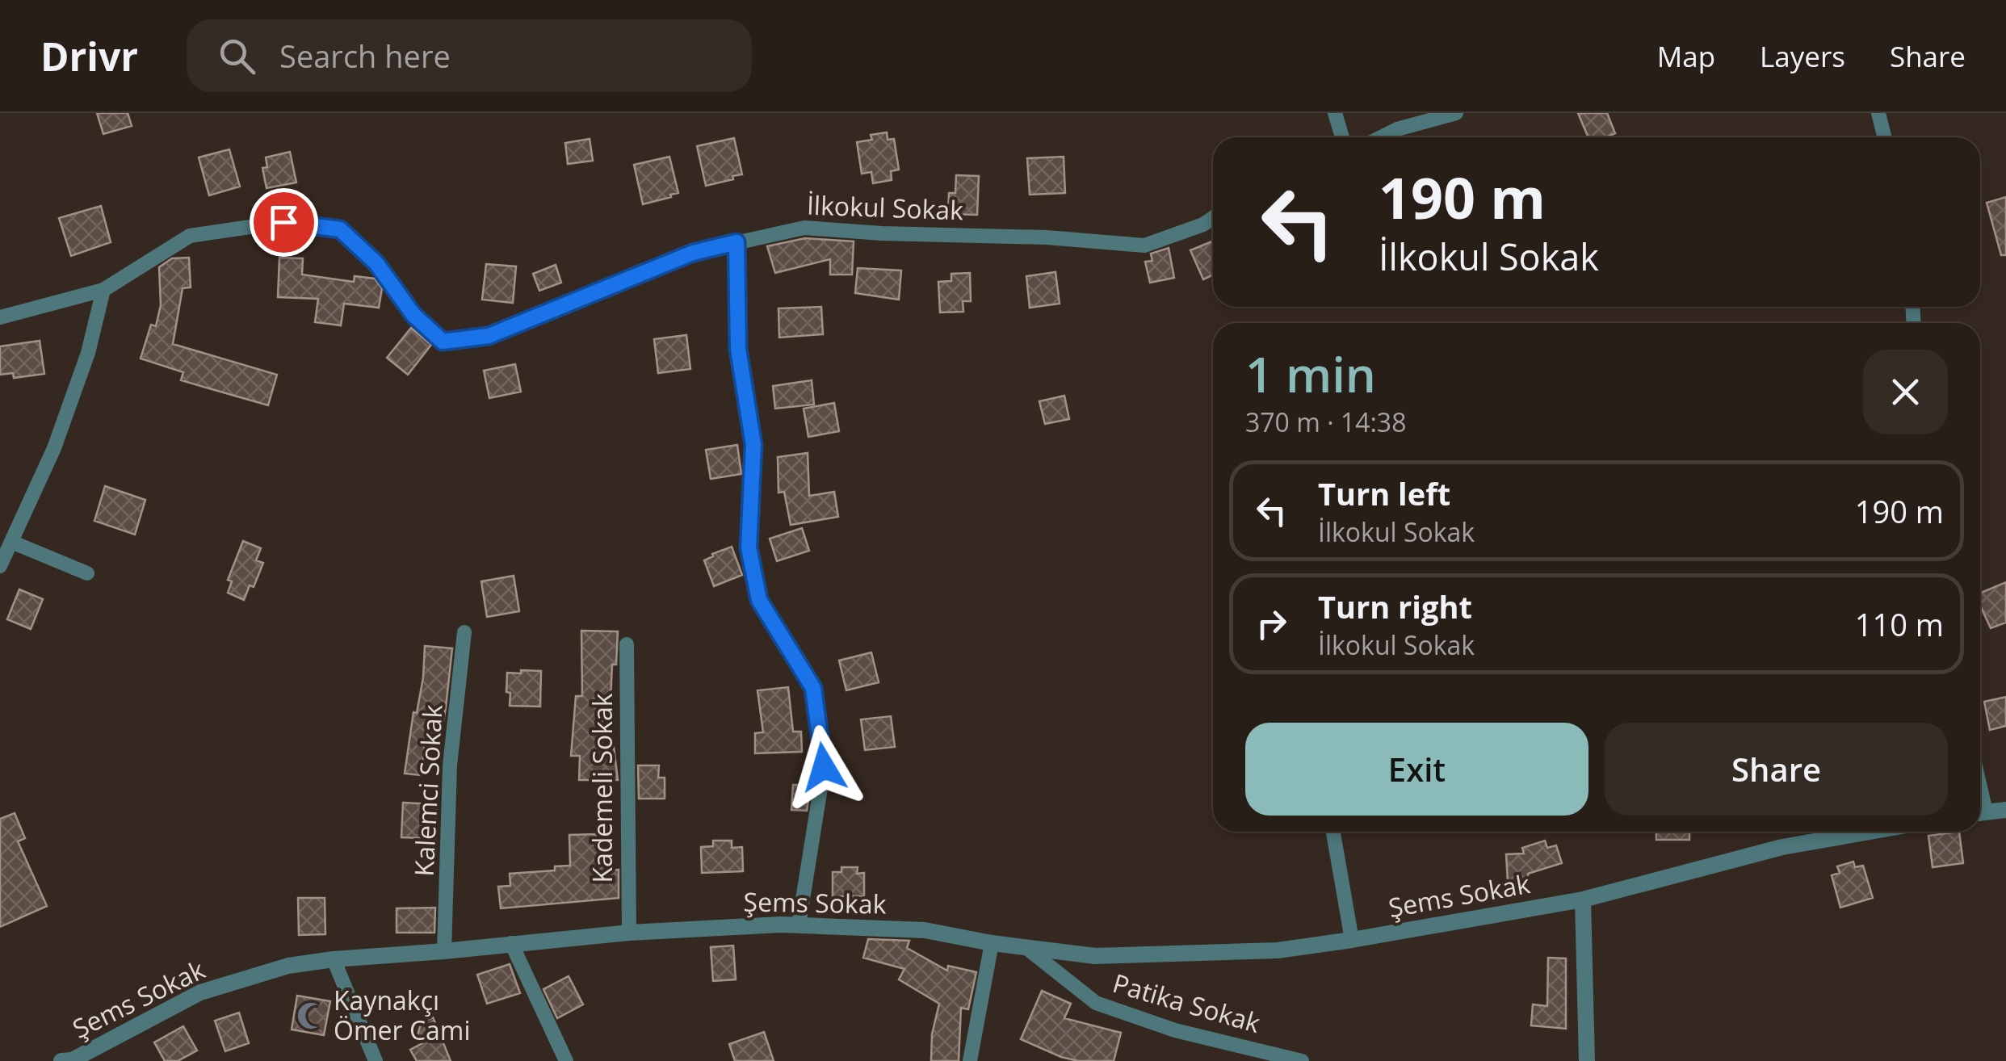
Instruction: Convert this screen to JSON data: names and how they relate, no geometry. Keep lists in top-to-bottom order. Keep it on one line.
{"streets":{"street":["İlkokul Sokak","Kademeli Sokak","Kalemci Sokak","Şems Sokak","Patika Sokak"]},"crossings":[["Kademeli Sokak","Şems Sokak"],["Kalemci Sokak","Şems Sokak"],["Şems Sokak","Patika Sokak"]],"places":{"mosque":["Kaynakçı Ömer Cami"]},"page":{"header":"Drivr","search":"Search here","nav":["Map","Layers","Share"],"turn":["190 m","İlkokul Sokak"],"heading":["1 min","370 m · 14:38"],"list":[{"name":"Turn left","note":"İlkokul Sokak","value":"190 m"},{"name":"Turn right","note":"İlkokul Sokak","value":"110 m"}],"buttons":["Exit","Share"]}}
